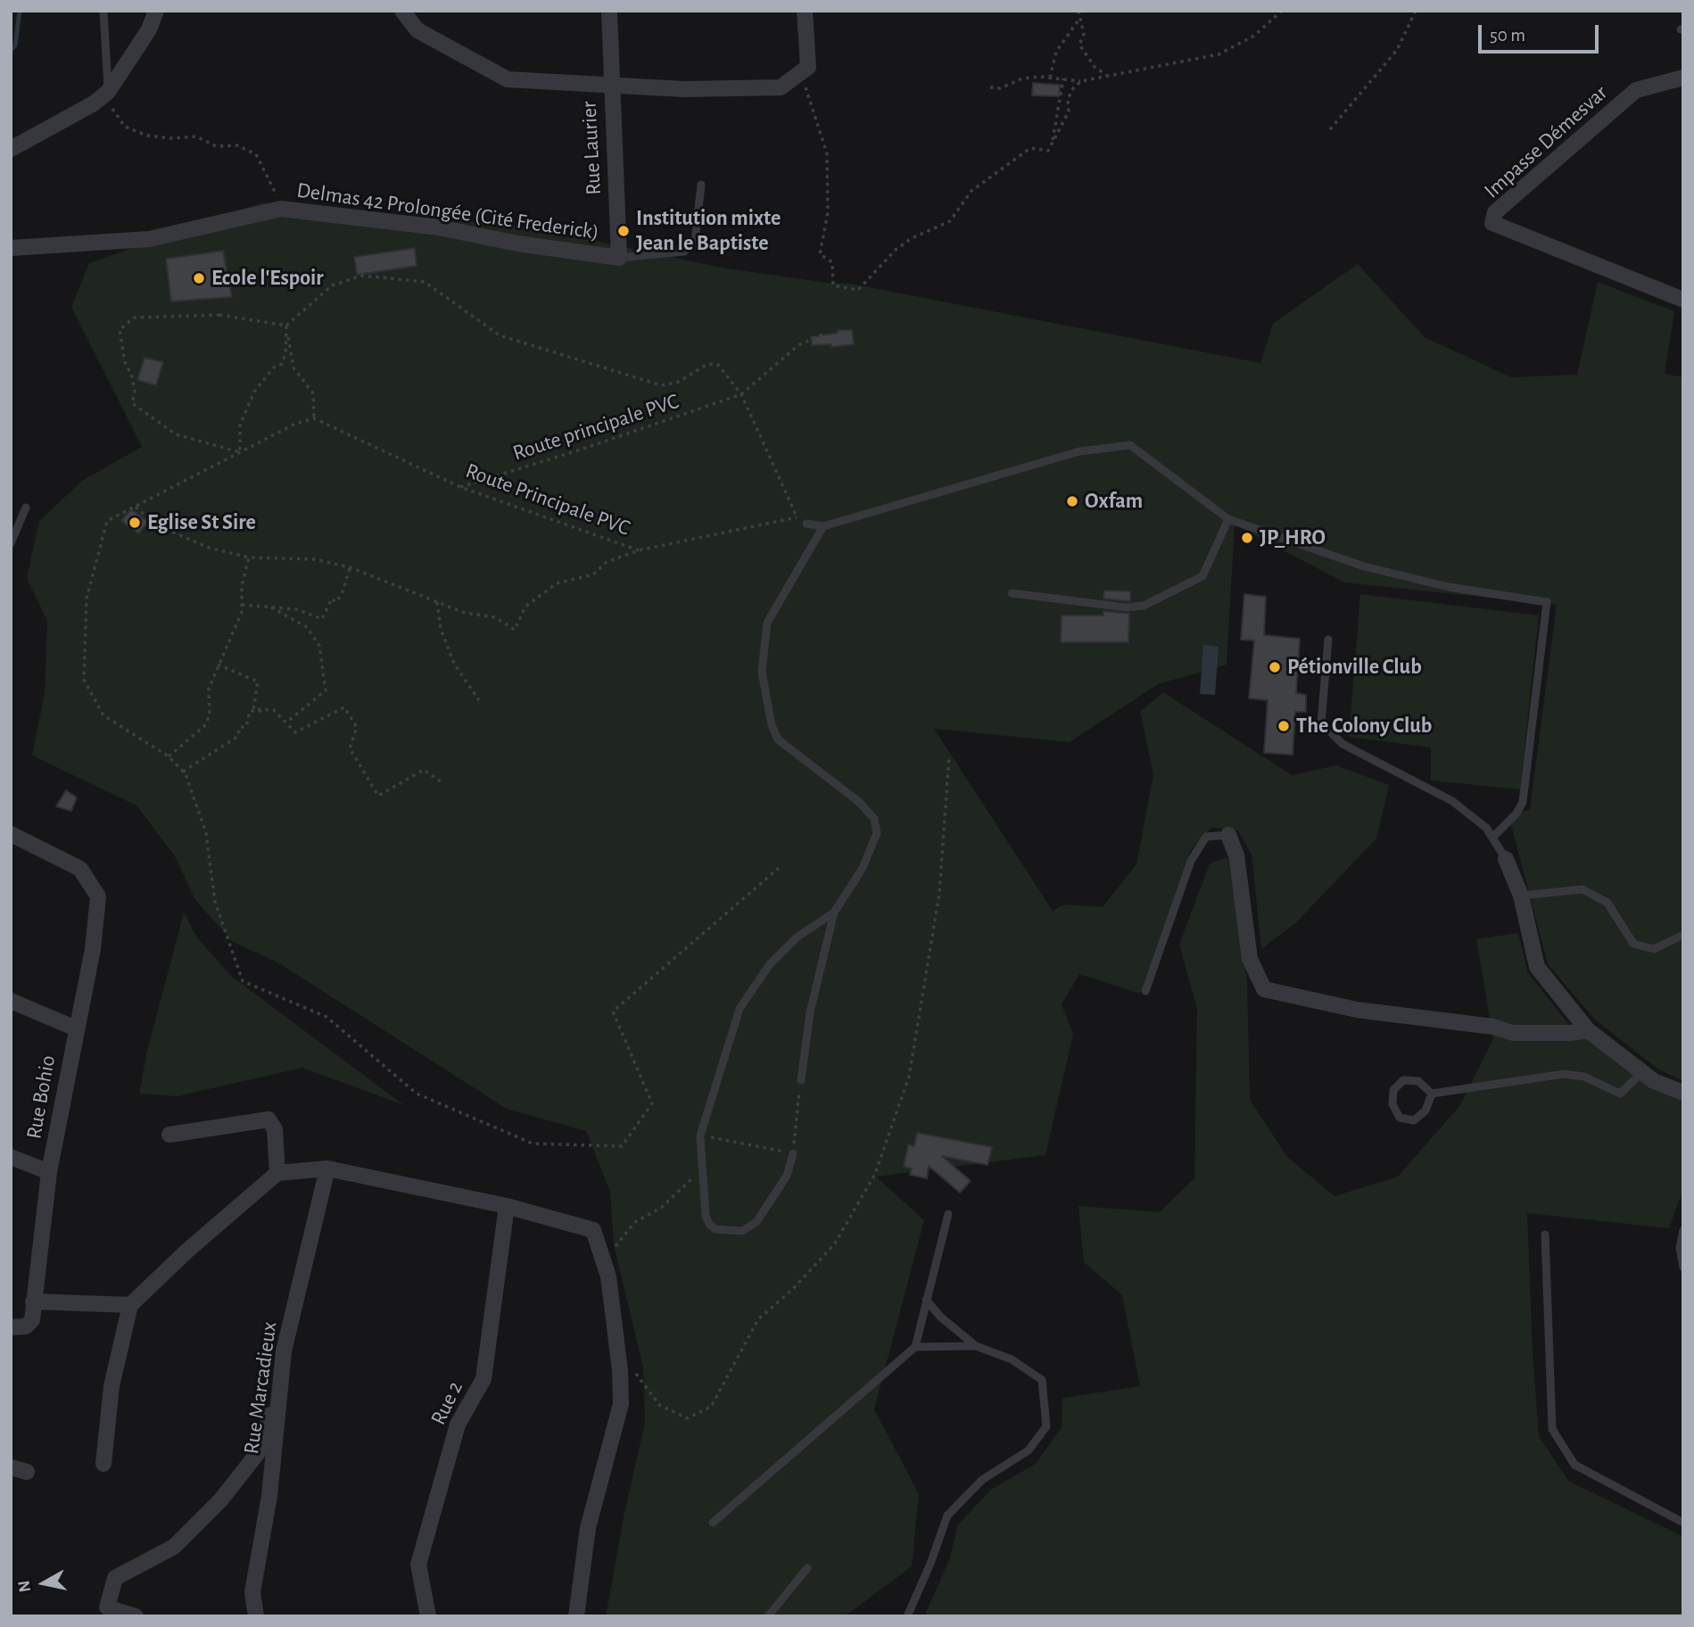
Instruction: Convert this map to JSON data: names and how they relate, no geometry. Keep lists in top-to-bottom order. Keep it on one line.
{"streets":{"street":["Impasse Démesvar","Rue Laurier","Delmas 42 Prolongée (Cité Frederick)","Rue Bohio","Rue Marcadieux","Rue 2"],"path":["Route principale PVC","Route Principale PVC"]},"crossings":[["Rue Laurier","Delmas 42 Prolongée (Cité Frederick)"],["Route principale PVC","Route Principale PVC"]],"places":["Institution mixte Jean le Baptiste","Ecole l'Espoir","Oxfam","Eglise St Sire","JP_HRO","Pétionville Club","The Colony Club"],"scale_bar":"50 m","north":"left"}
